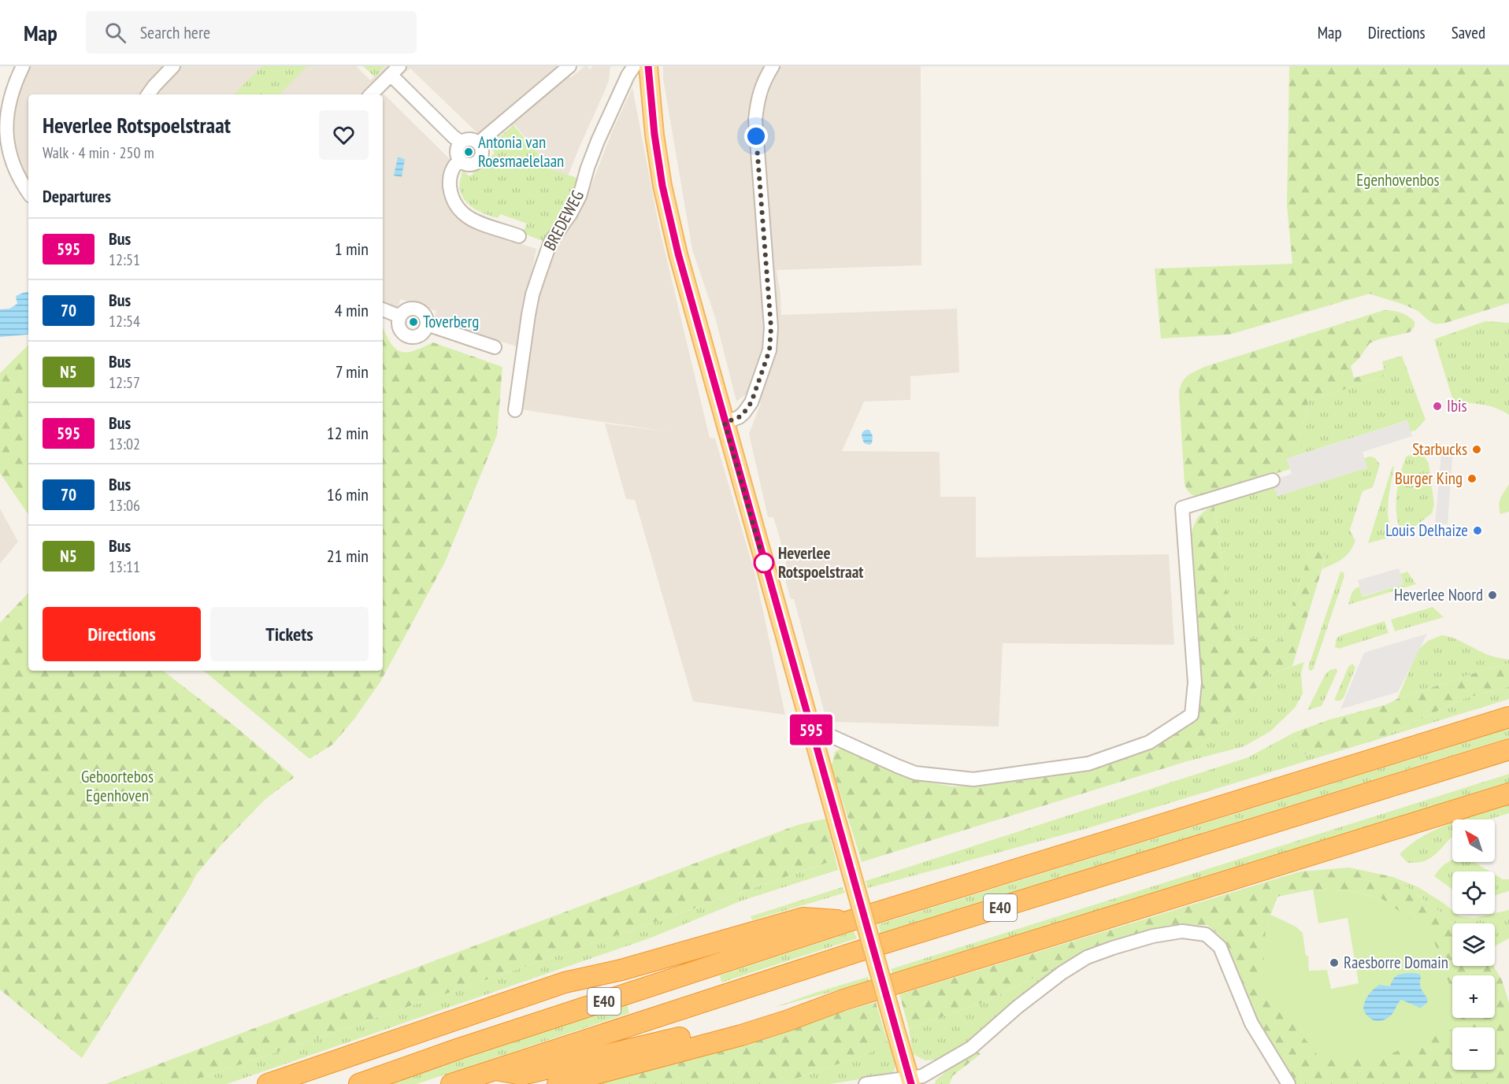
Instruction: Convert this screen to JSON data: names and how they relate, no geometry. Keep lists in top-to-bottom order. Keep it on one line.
{"streets":{"highway":["E40"],"street":["BREDEWEG"]},"parks":["Egenhovenbos","Geboortebos Egenhoven"],"places":["Antonia van Roesmaelelaan","Toverberg","Ibis","Starbucks","Burger King","Louis Delhaize","Heverlee Rotspoelstraat","Heverlee Noord","Raesborre Domain"],"lines":["bus line 595"],"north":"top left","page":{"header":"Map","search":"Search here","nav":["Map","Directions","Saved"],"on_map":"595","heading":[["Heverlee Rotspoelstraat","Walk · 4 min · 250 m"],"Departures"],"list":[{"mark":"595","name":"Bus","note":"12:51","value":"1 min"},{"mark":"70","name":"Bus","note":"12:54","value":"4 min"},{"mark":"N5","name":"Bus","note":"12:57","value":"7 min"},{"mark":"595","name":"Bus","note":"13:02","value":"12 min"},{"mark":"70","name":"Bus","note":"13:06","value":"16 min"},{"mark":"N5","name":"Bus","note":"13:11","value":"21 min"}],"buttons":["Directions","Tickets"],"map_buttons":["+","−"]}}
